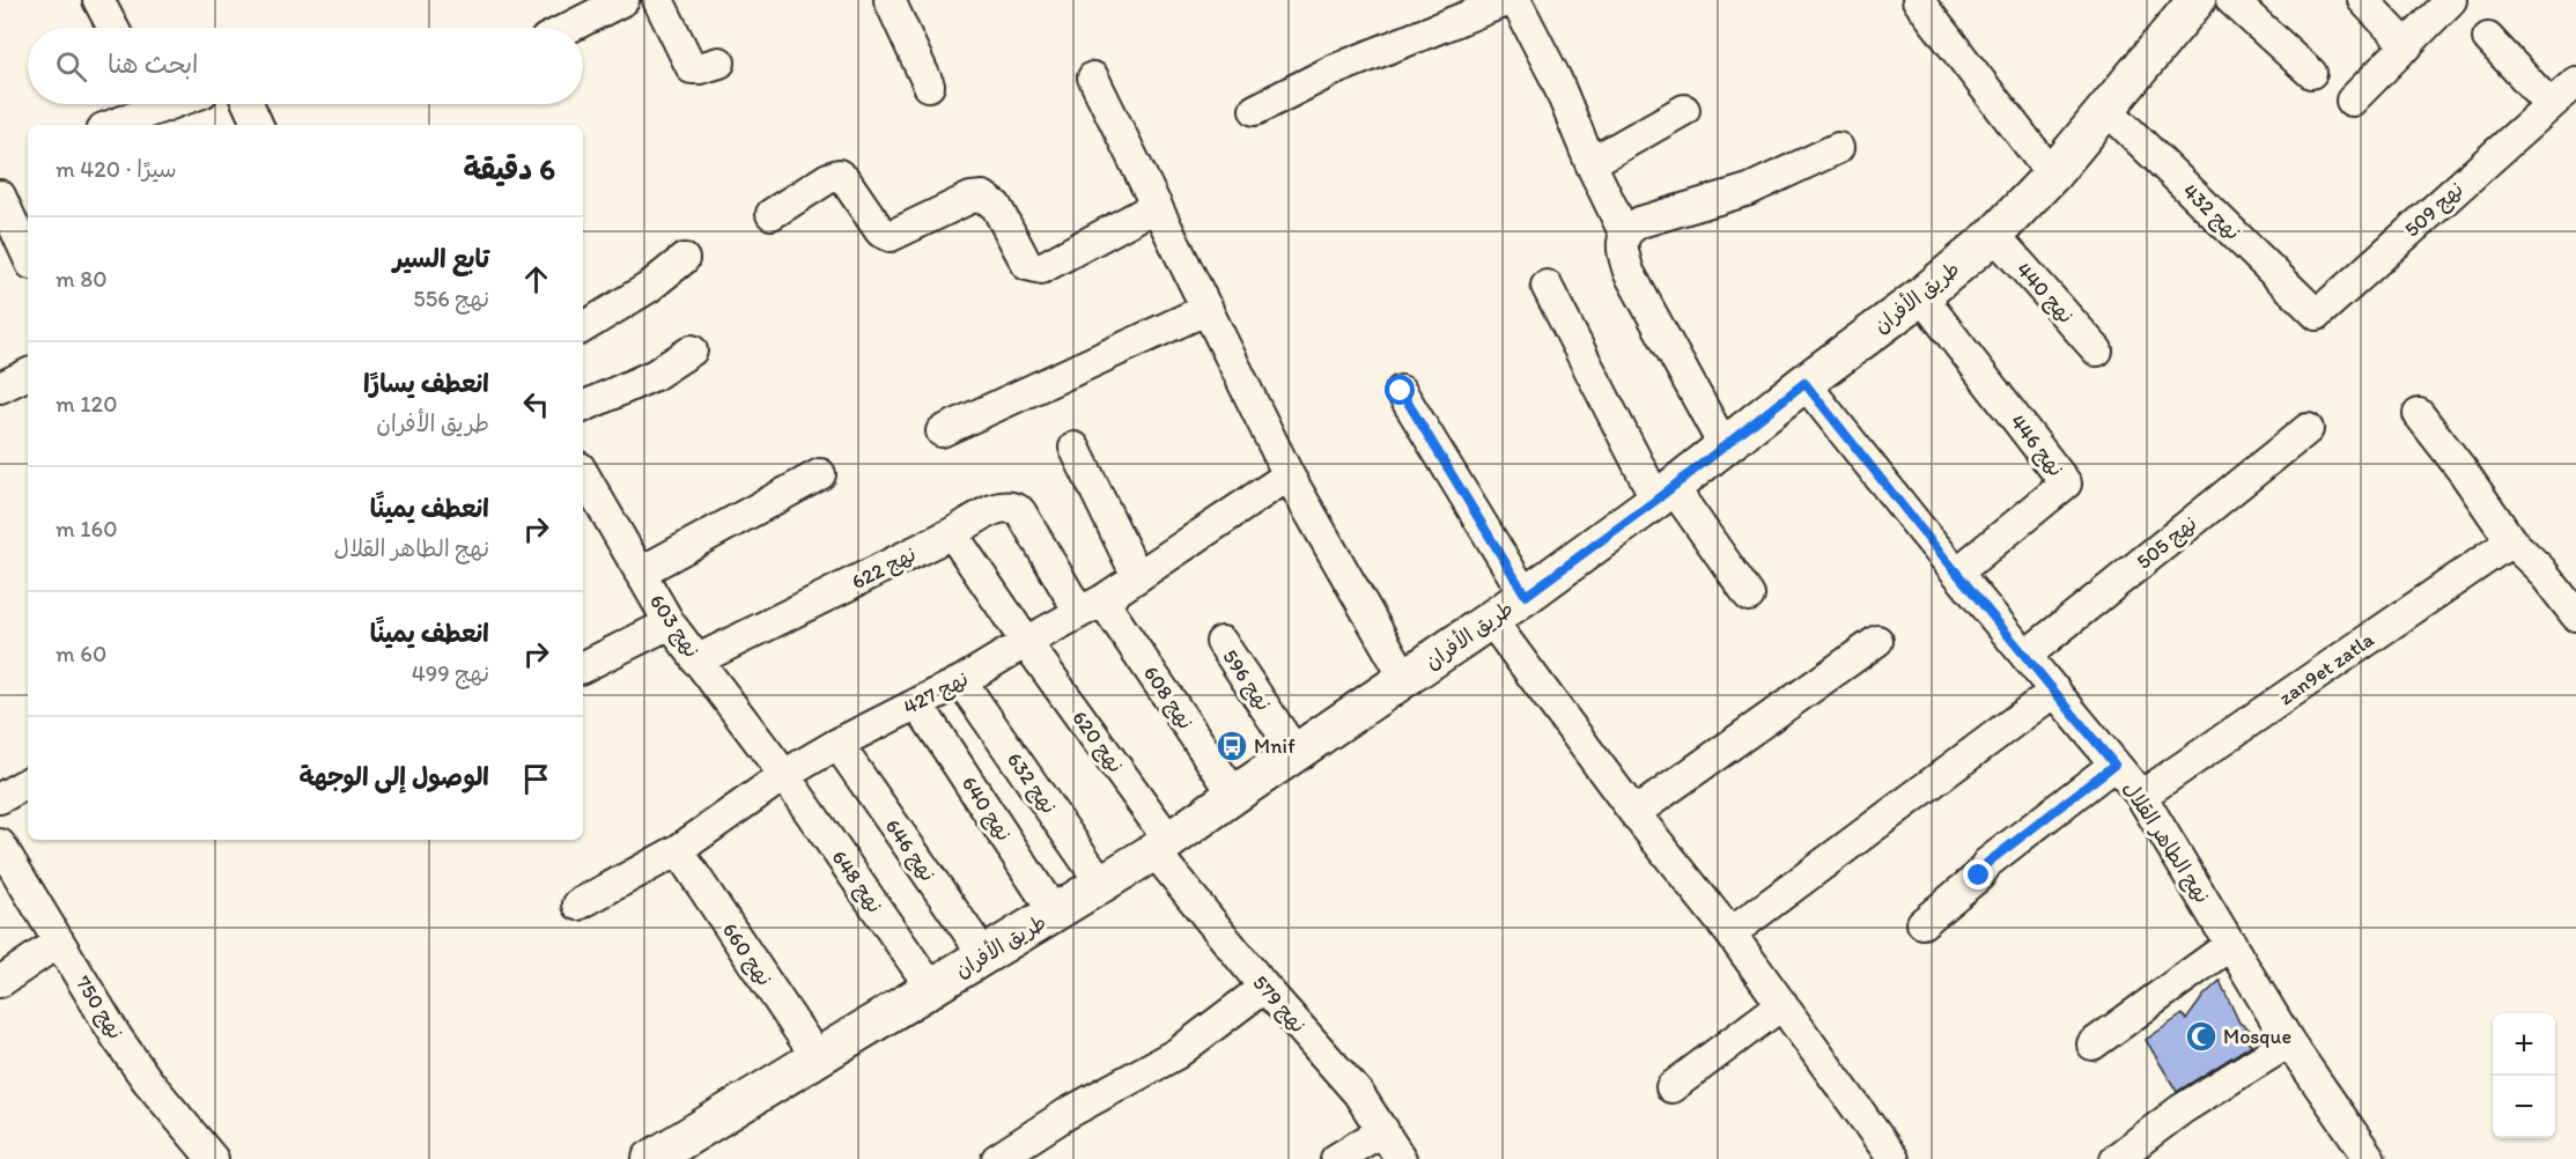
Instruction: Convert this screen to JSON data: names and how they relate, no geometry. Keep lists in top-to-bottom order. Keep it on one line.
{"streets":{"main road":["طريق الأفران"],"street":["نهج 509","نهج 432","نهج 440","نهج 446","نهج 505","نهج 622","نهج 603","zan9et zatla","نهج 596","نهج 427","نهج 608","نهج 620","نهج 632","نهج 640","نهج الطاهر القلال","نهج 646","نهج 648","نهج 660","نهج 579","نهج 750"]},"crossings":[["نهج 509","نهج 432"],["نهج 432","طريق الأفران"],["نهج 440","طريق الأفران"],["طريق الأفران","نهج 446"],["طريق الأفران","نهج 596"],["طريق الأفران","نهج 608"],["طريق الأفران","نهج 620"],["طريق الأفران","نهج 632"],["طريق الأفران","نهج 640"],["طريق الأفران","نهج الطاهر القلال"],["طريق الأفران","نهج 646"],["طريق الأفران","نهج 648"],["طريق الأفران","نهج 660"],["طريق الأفران","نهج 579"],["نهج 446","نهج الطاهر القلال"],["نهج 505","نهج الطاهر القلال"],["نهج 622","نهج 603"],["نهج 622","نهج 427"],["نهج 622","نهج 608"],["نهج 603","نهج 427"],["نهج 603","نهج 648"],["zan9et zatla","نهج الطاهر القلال"],["نهج 427","نهج 608"],["نهج 427","نهج 620"],["نهج 427","نهج 632"],["نهج 427","نهج 640"],["نهج 427","نهج 646"],["نهج 427","نهج 648"],["نهج 427","نهج 660"],["نهج 620","نهج 579"]],"places":{"bus stop":["Mnif"],"mosque":["Mosque"]},"page":{"search":"ابحث هنا","heading":["6 دقيقة","سيرًا · 420 m"],"list":[["تابع السير","نهج 556","80 m"],["انعطف يسارًا","طريق الأفران","120 m"],["انعطف يمينًا","نهج الطاهر القلال","160 m"],["انعطف يمينًا","نهج 499","60 m"],"الوصول إلى الوجهة"],"map_buttons":["+","−"]}}
